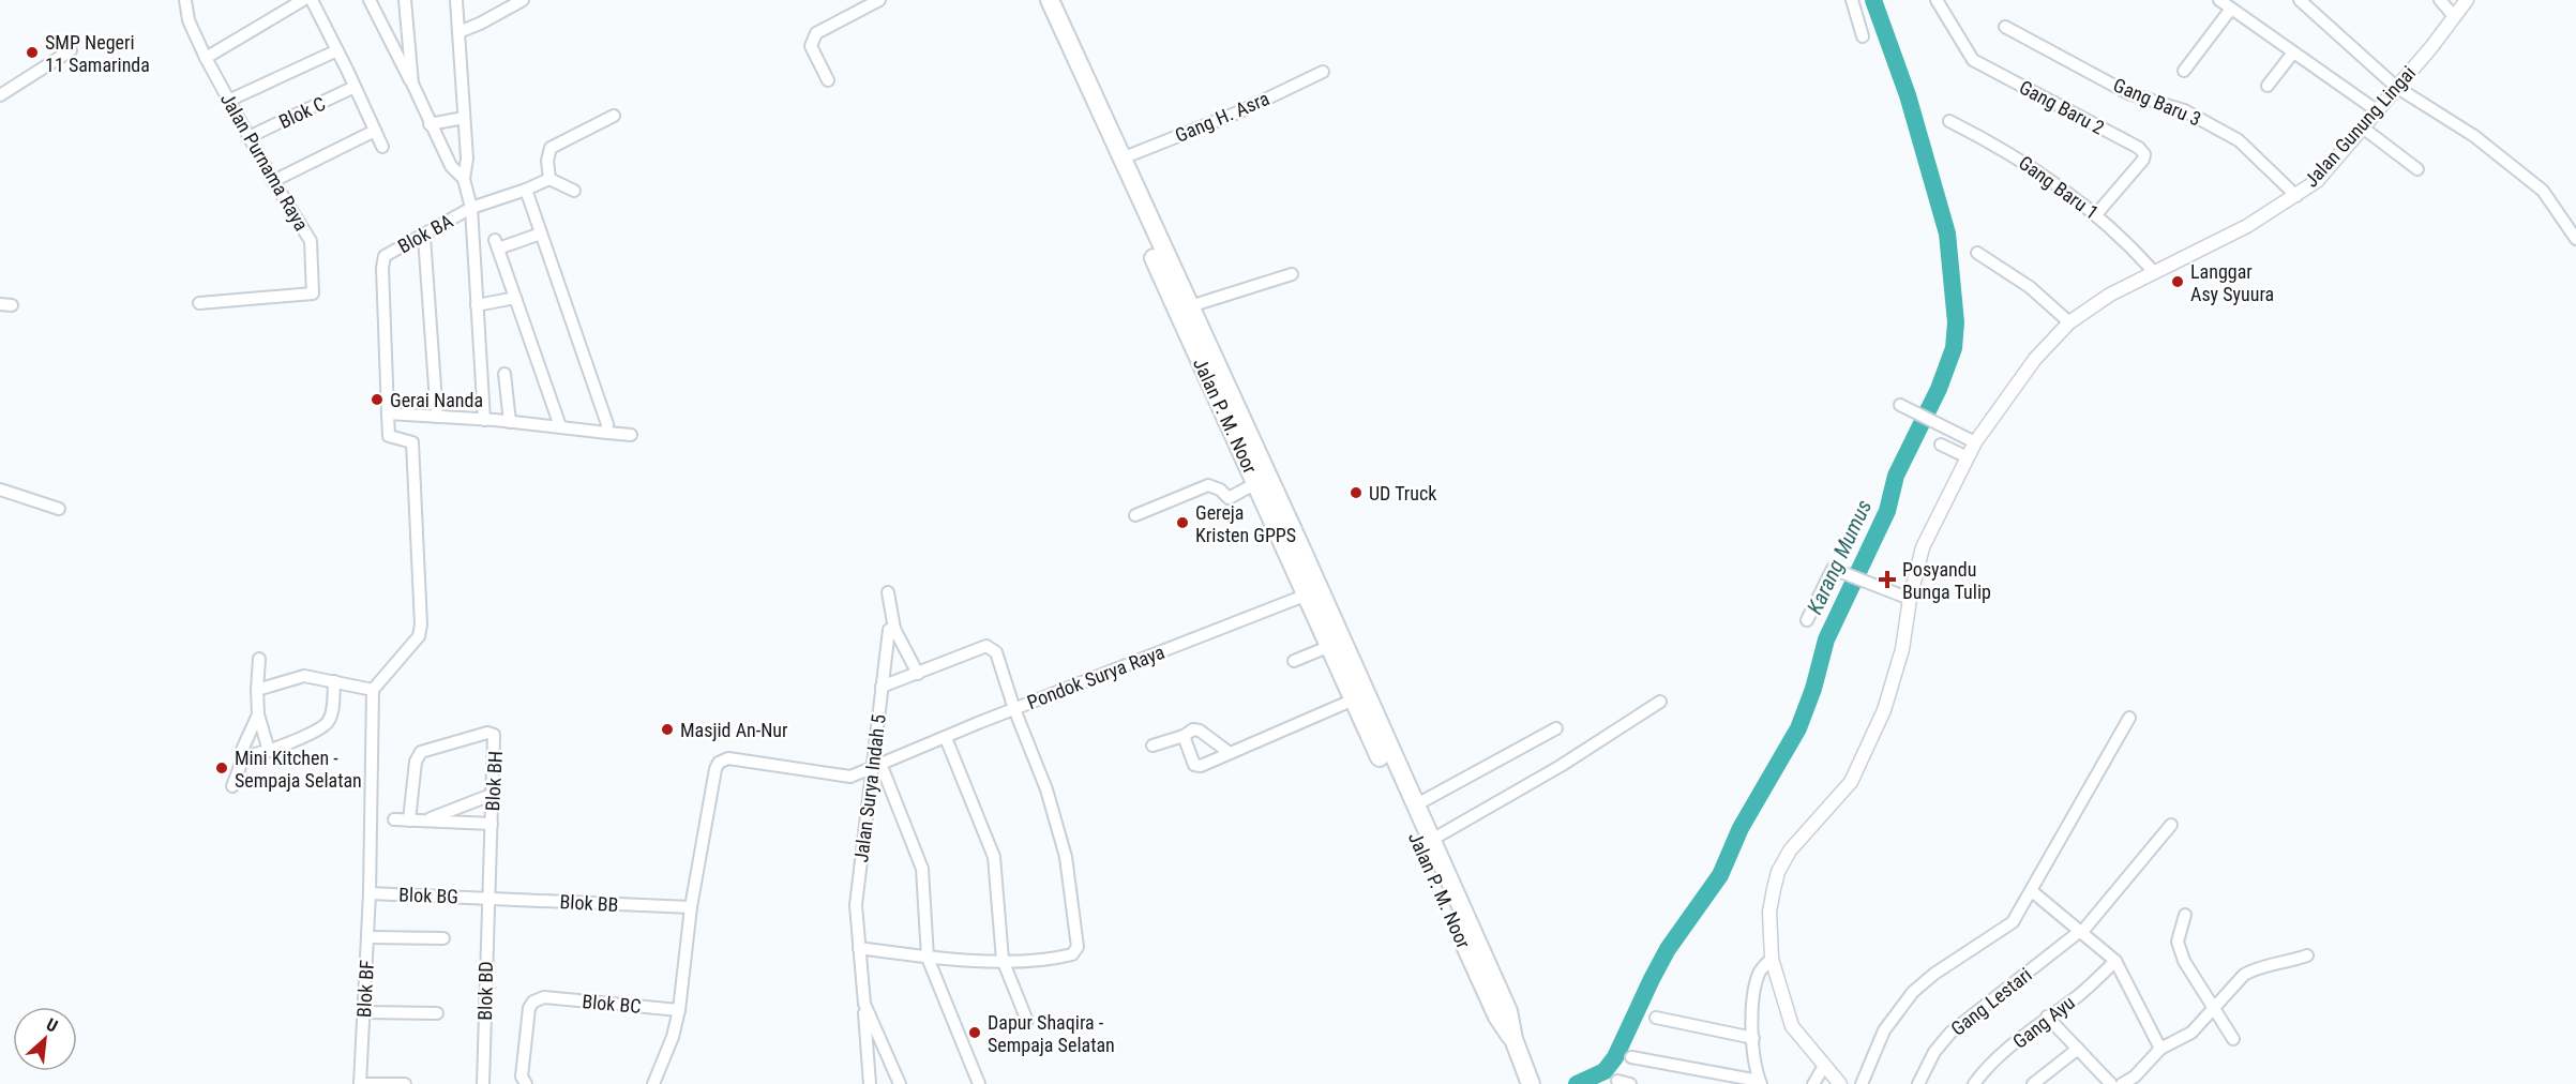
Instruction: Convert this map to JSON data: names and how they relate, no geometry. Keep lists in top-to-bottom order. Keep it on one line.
{"streets":{"highway":["Jalan P. M. Noor"],"street":["Gang Baru 3","Gang Baru 2","Blok C","Gang H. Asra","Jalan Gunung Lingai","Jalan Purnama Raya","Gang Baru 1","Blok BA","Pondok Surya Raya","Blok BH","Jalan Surya Indah 5","Blok BG","Blok BB","Blok BF","Blok BD","Gang Lestari","Blok BC","Gang Ayu"]},"crossings":[["Gang Baru 3","Jalan Gunung Lingai"],["Gang Baru 2","Gang Baru 1"],["Blok C","Jalan Purnama Raya"],["Gang H. Asra","Jalan P. M. Noor"],["Jalan Gunung Lingai","Gang Baru 1"],["Jalan P. M. Noor","Pondok Surya Raya"],["Pondok Surya Raya","Jalan Surya Indah 5"],["Pondok Surya Raya","Blok BB"],["Blok BH","Blok BG"],["Blok BH","Blok BB"],["Blok BH","Blok BD"],["Blok BG","Blok BB"],["Blok BG","Blok BF"],["Blok BG","Blok BD"],["Blok BB","Blok BD"]],"water":["Karang Mumus"],"places":{"other":["SMP Negeri 11 Samarinda","Langgar Asy Syuura","Gerai Nanda","UD Truck","Gereja Kristen GPPS","Masjid An-Nur","Mini Kitchen - Sempaja Selatan","Dapur Shaqira - Sempaja Selatan"],"health":["Posyandu Bunga Tulip"]},"north":"top right"}
